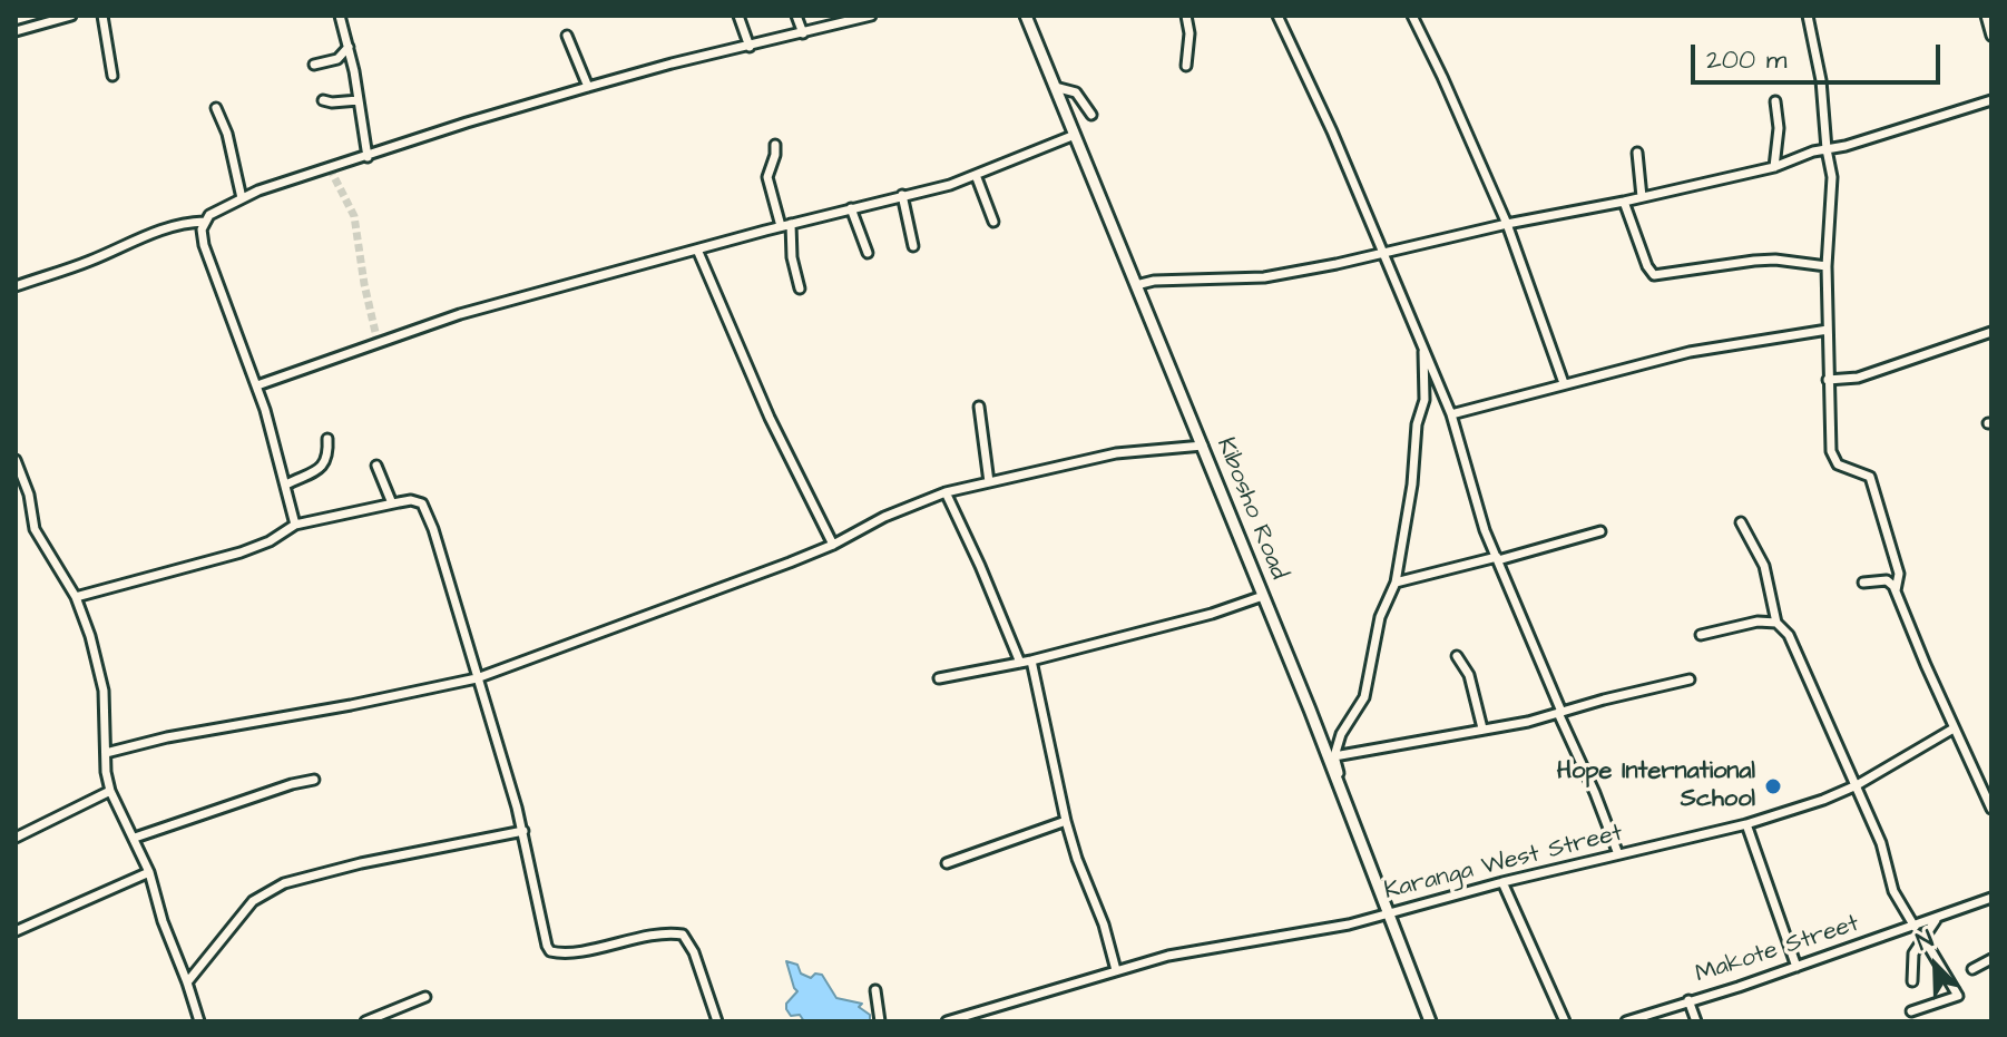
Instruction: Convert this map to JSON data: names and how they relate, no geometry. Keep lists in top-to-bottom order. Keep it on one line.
{"streets":{"street":["Kibosho Road","Karanga West Street","Makote Street"]},"crossings":[["Kibosho Road","Karanga West Street"]],"places":["Hope International School"],"scale_bar":"200 m","north":"top left"}
